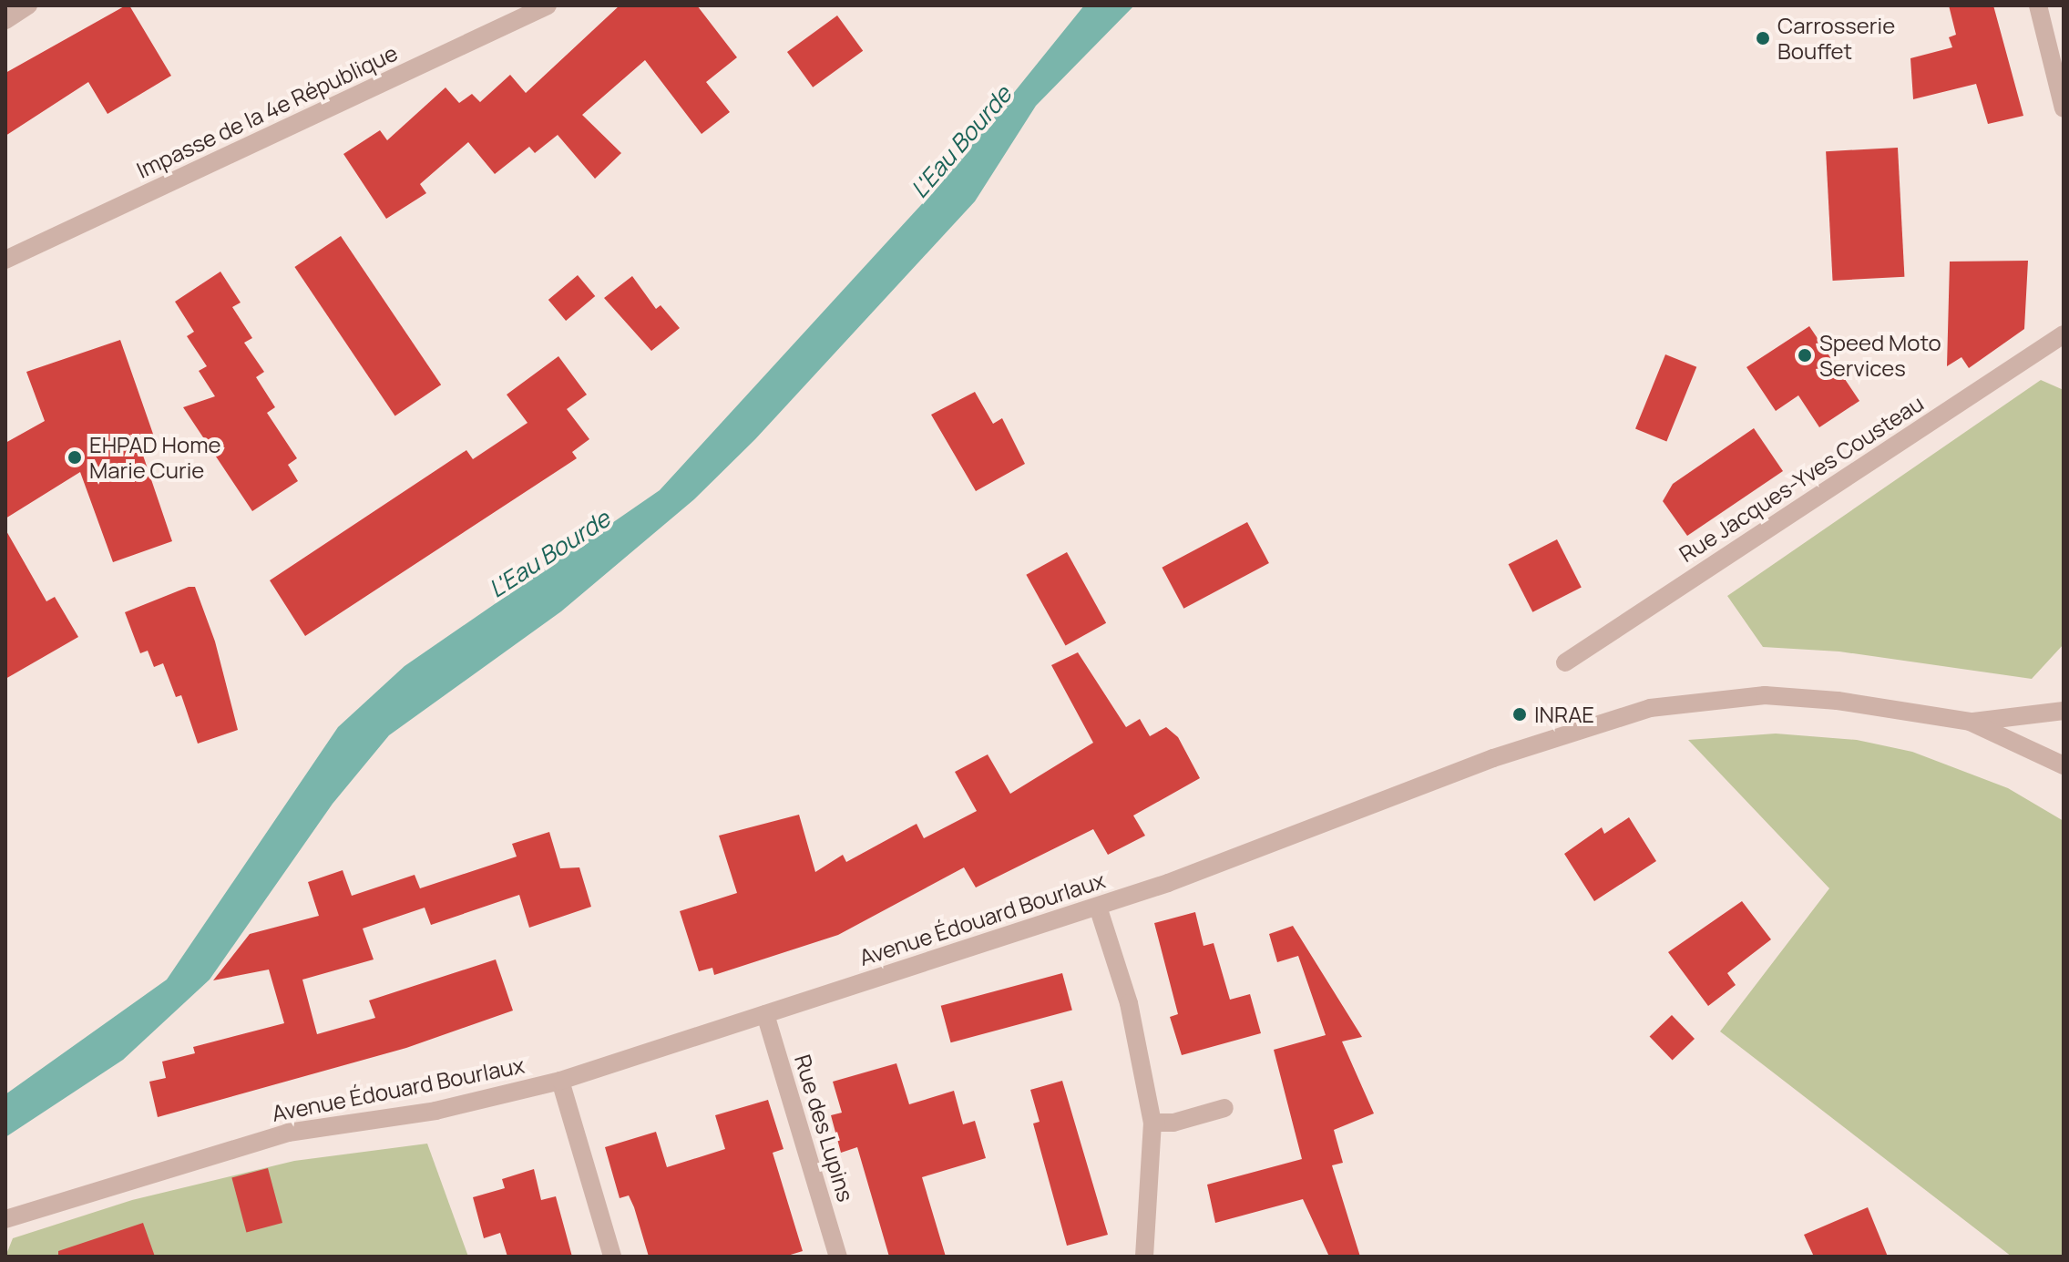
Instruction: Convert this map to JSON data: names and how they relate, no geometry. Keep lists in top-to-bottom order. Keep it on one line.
{"streets":{"street":["Impasse de la 4e République","Rue Jacques-Yves Cousteau","Avenue Édouard Bourlaux","Rue des Lupins"]},"crossings":[["Avenue Édouard Bourlaux","Rue des Lupins"]],"water":["L'Eau Bourde"],"places":["Carrosserie Bouffet","Speed Moto Services","EHPAD Home Marie Curie","INRAE"]}
